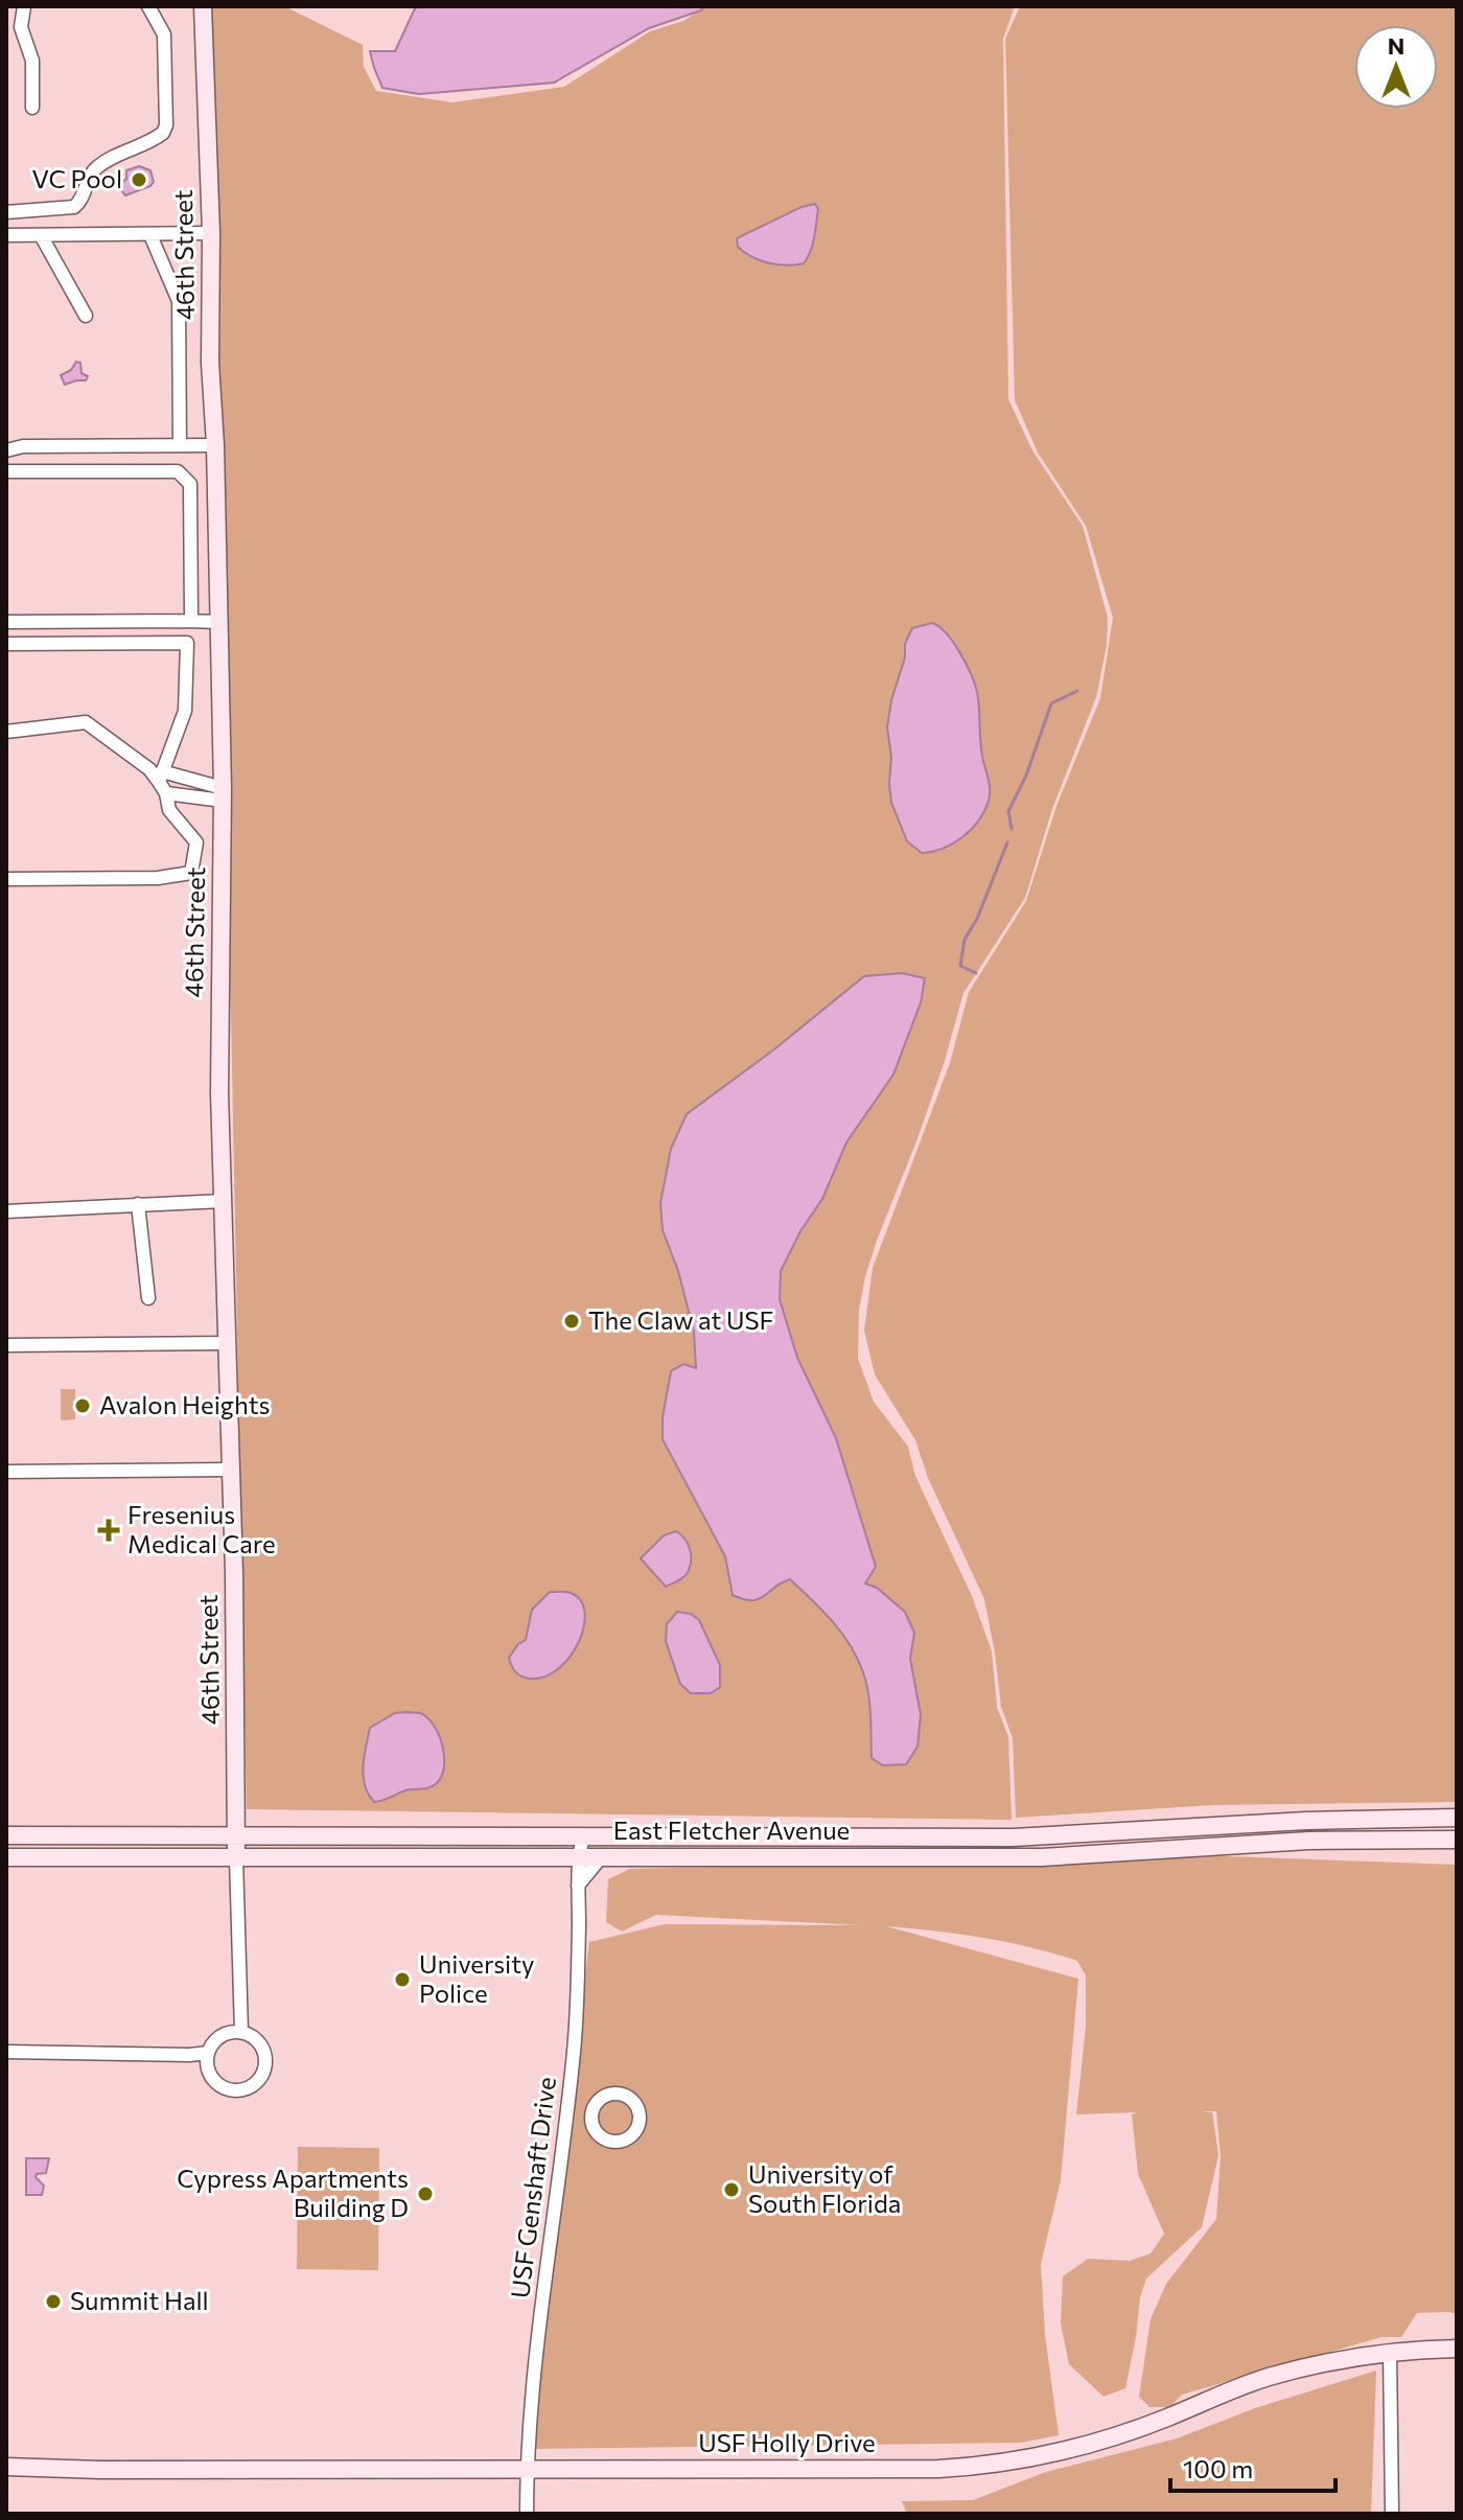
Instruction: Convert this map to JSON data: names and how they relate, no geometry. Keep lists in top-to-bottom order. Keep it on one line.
{"streets":{"street":["46th Street","East Fletcher Avenue","USF Genshaft Drive","USF Holly Drive"]},"crossings":[["46th Street","East Fletcher Avenue"],["East Fletcher Avenue","USF Genshaft Drive"],["USF Genshaft Drive","USF Holly Drive"]],"places":{"other":["VC Pool","The Claw at USF","Avalon Heights","University Police","University of South Florida","Cypress Apartments Building D","Summit Hall"],"health":["Fresenius Medical Care"]},"scale_bar":"100 m","north":"top"}
